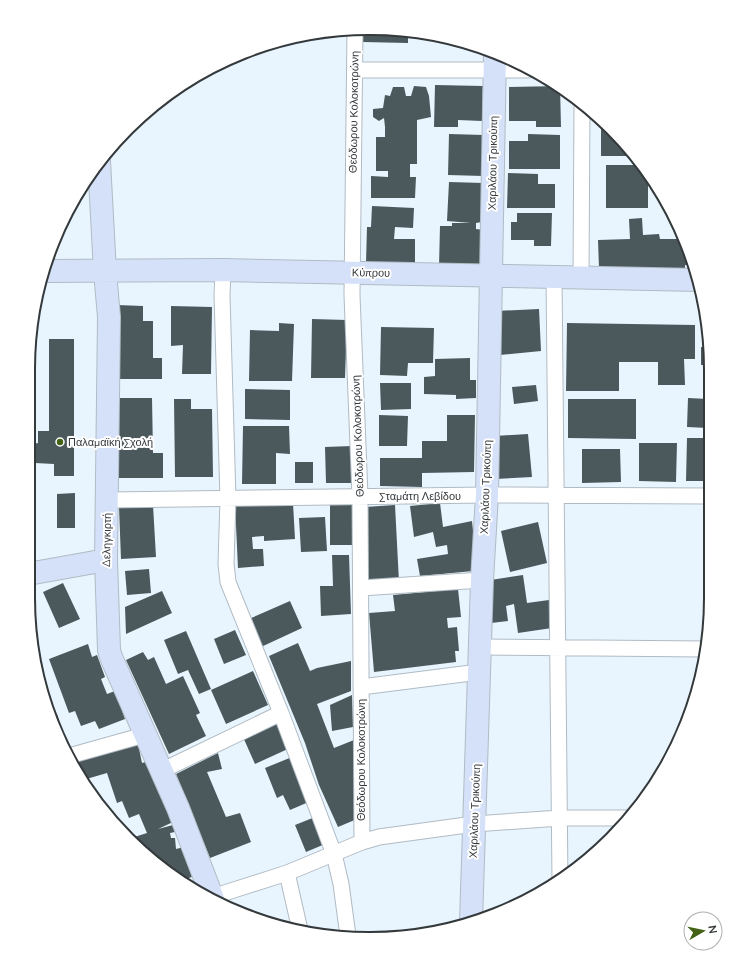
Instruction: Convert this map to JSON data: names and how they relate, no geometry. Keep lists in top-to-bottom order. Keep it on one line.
{"streets":{"street":["Θεόδωρου Κολοκοτρώνη","Χαριλάου Τρικούπη","Κύπρου","Σταμάτη Λεβίδου","Δεληγκιρτή"]},"crossings":[["Θεόδωρου Κολοκοτρώνη","Κύπρου"],["Θεόδωρου Κολοκοτρώνη","Σταμάτη Λεβίδου"],["Χαριλάου Τρικούπη","Κύπρου"],["Χαριλάου Τρικούπη","Σταμάτη Λεβίδου"],["Κύπρου","Δεληγκιρτή"],["Σταμάτη Λεβίδου","Δεληγκιρτή"]],"places":["Παλαμαϊκή Σχολή"],"north":"right"}
